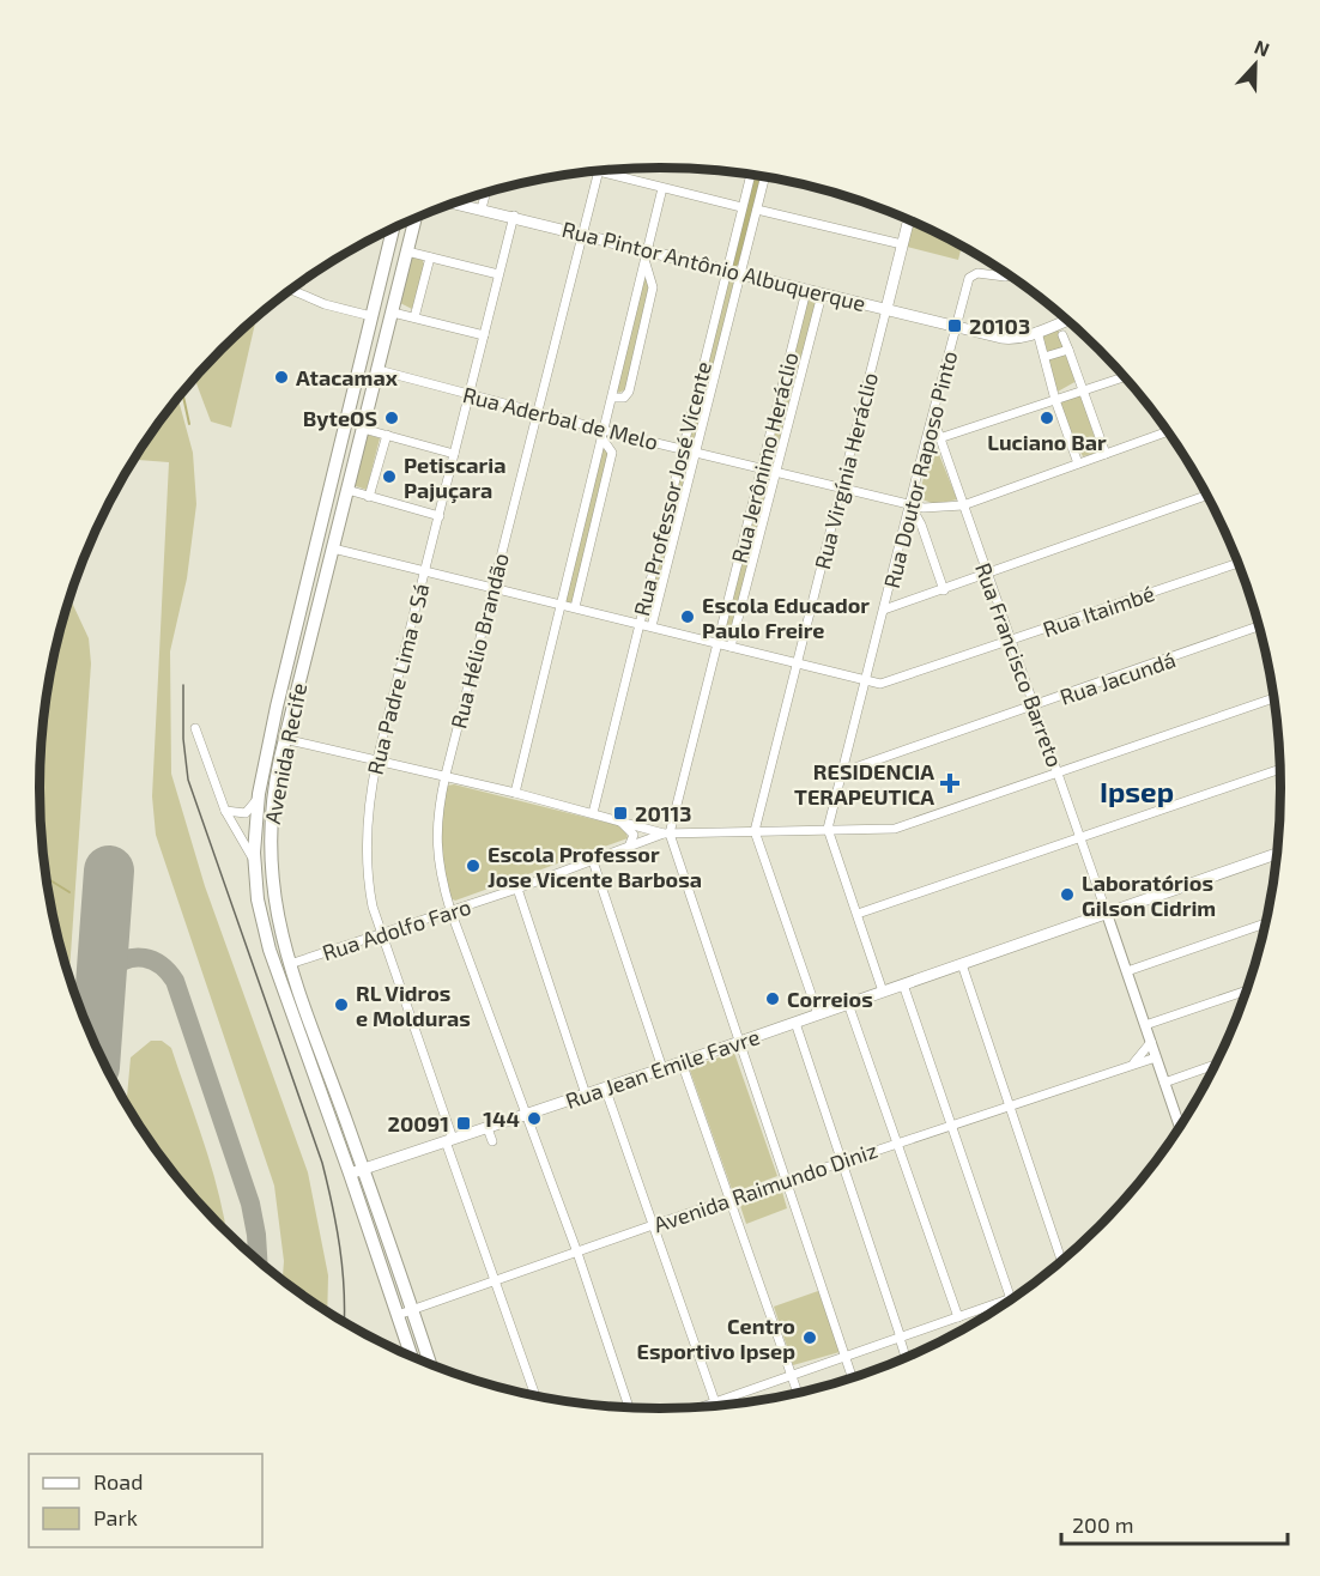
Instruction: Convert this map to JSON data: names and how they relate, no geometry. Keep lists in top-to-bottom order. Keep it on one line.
{"streets":{"main road":["Rua Pintor Antônio Albuquerque","Rua Virgínia Heráclio","Avenida Recife","Rua Jean Emile Favre"],"street":["Rua Aderbal de Melo","Rua Jerônimo Heráclio","Rua Doutor Raposo Pinto","Rua Professor José Vicente","Rua Itaimbé","Rua Hélio Brandão","Rua Francisco Barreto","Rua Jacundá","Rua Padre Lima e Sá","Rua Adolfo Faro","Avenida Raimundo Diniz"]},"crossings":[["Rua Pintor Antônio Albuquerque","Rua Jerônimo Heráclio"],["Rua Pintor Antônio Albuquerque","Rua Doutor Raposo Pinto"],["Rua Pintor Antônio Albuquerque","Rua Virgínia Heráclio"],["Rua Pintor Antônio Albuquerque","Rua Professor José Vicente"],["Rua Pintor Antônio Albuquerque","Rua Hélio Brandão"],["Rua Pintor Antônio Albuquerque","Rua Padre Lima e Sá"],["Rua Aderbal de Melo","Rua Jerônimo Heráclio"],["Rua Aderbal de Melo","Rua Doutor Raposo Pinto"],["Rua Aderbal de Melo","Rua Virgínia Heráclio"],["Rua Aderbal de Melo","Rua Professor José Vicente"],["Rua Aderbal de Melo","Rua Hélio Brandão"],["Rua Aderbal de Melo","Rua Francisco Barreto"],["Rua Aderbal de Melo","Rua Padre Lima e Sá"],["Rua Aderbal de Melo","Avenida Recife"],["Rua Jerônimo Heráclio","Rua Itaimbé"],["Rua Jerônimo Heráclio","Rua Adolfo Faro"],["Rua Doutor Raposo Pinto","Rua Itaimbé"],["Rua Doutor Raposo Pinto","Rua Francisco Barreto"],["Rua Doutor Raposo Pinto","Rua Jacundá"],["Rua Virgínia Heráclio","Rua Itaimbé"],["Rua Professor José Vicente","Rua Itaimbé"],["Rua Itaimbé","Rua Hélio Brandão"],["Rua Itaimbé","Rua Francisco Barreto"],["Rua Itaimbé","Rua Padre Lima e Sá"],["Rua Itaimbé","Avenida Recife"],["Rua Hélio Brandão","Rua Adolfo Faro"],["Rua Hélio Brandão","Rua Jean Emile Favre"],["Rua Hélio Brandão","Avenida Raimundo Diniz"],["Rua Francisco Barreto","Rua Jacundá"],["Rua Francisco Barreto","Rua Jean Emile Favre"],["Rua Padre Lima e Sá","Rua Adolfo Faro"],["Rua Padre Lima e Sá","Rua Jean Emile Favre"],["Rua Padre Lima e Sá","Avenida Raimundo Diniz"],["Avenida Recife","Rua Adolfo Faro"],["Avenida Recife","Rua Jean Emile Favre"],["Avenida Recife","Avenida Raimundo Diniz"]],"districts":["Ipsep"],"places":{"transit":["20103","20113","20091"],"other":["Atacamax","ByteOS","Luciano Bar","Petiscaria Pajuçara","Escola Educador Paulo Freire","Escola Professor Jose Vicente Barbosa","Laboratórios Gilson Cidrim","Correios","RL Vidros e Molduras","144","Centro Esportivo Ipsep"],"health":["RESIDENCIA TERAPEUTICA"]},"legend":["Road","Park"],"scale_bar":"200 m","north":"top"}
